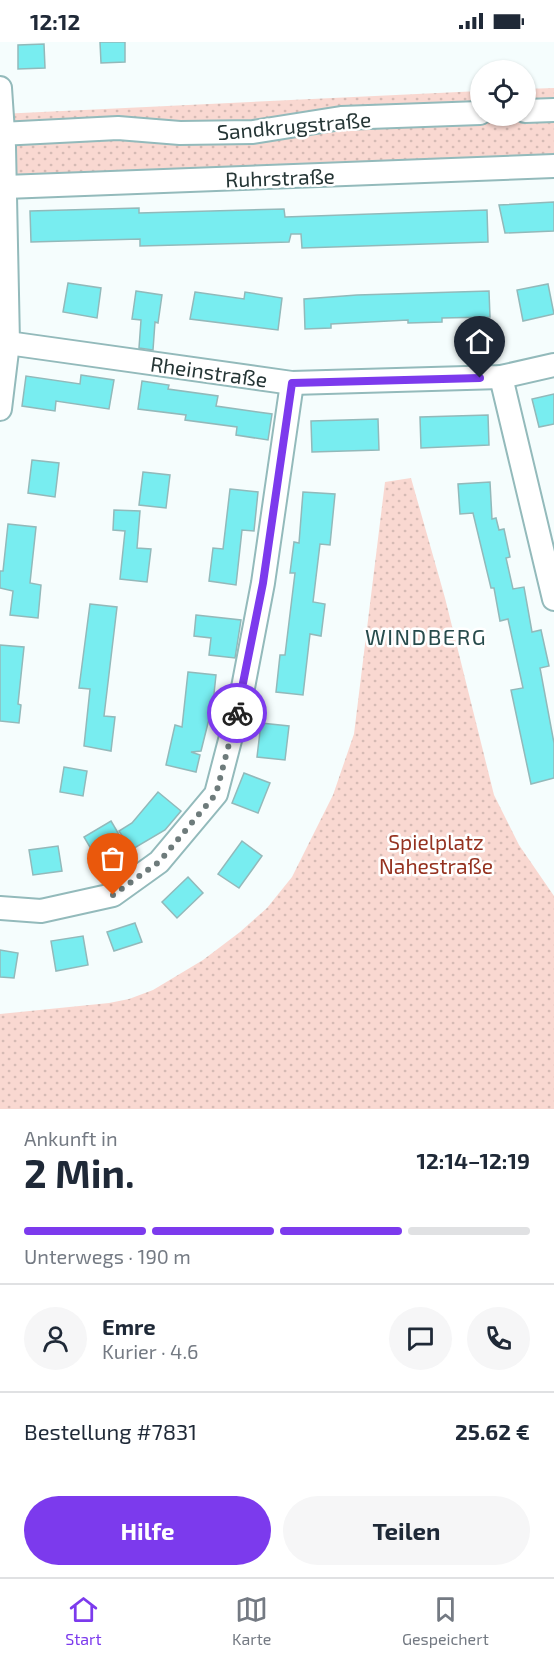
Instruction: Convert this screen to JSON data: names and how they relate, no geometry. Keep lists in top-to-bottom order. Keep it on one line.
{"streets":{"street":["Sandkrugstraße","Ruhrstraße","Rheinstraße"]},"districts":["WINDBERG"],"parks":["Spielplatz Nahestraße"],"page":{"status":"12:12","heading":["2 Min.","Ankunft in","12:14–12:19"],"panel":["Emre","Kurier · 4.6","Bestellung #7831","25.62 €"],"bar":"Unterwegs · 190 m","buttons":["Hilfe","Teilen"],"tabs":["Start","Karte","Gespeichert"]}}
